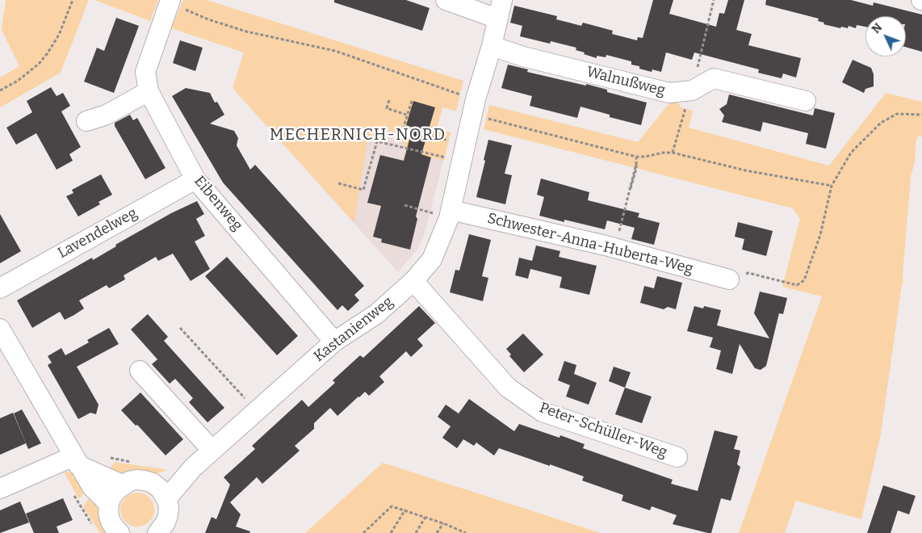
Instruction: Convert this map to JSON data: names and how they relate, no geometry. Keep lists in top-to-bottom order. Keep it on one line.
{"streets":{"street":["Walnußweg","Eibenweg","Lavendelweg","Schwester-Anna-Huberta-Weg","Kastanienweg","Peter-Schüller-Weg"]},"crossings":[["Walnußweg","Kastanienweg"],["Eibenweg","Lavendelweg"],["Eibenweg","Kastanienweg"],["Schwester-Anna-Huberta-Weg","Kastanienweg"],["Kastanienweg","Peter-Schüller-Weg"]],"districts":["MECHERNICH-NORD"],"north":"top left"}
